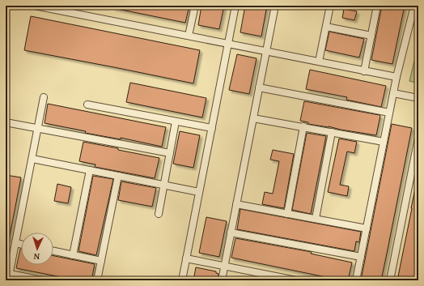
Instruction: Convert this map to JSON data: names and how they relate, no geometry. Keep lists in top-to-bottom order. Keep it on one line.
{"north":"bottom"}
